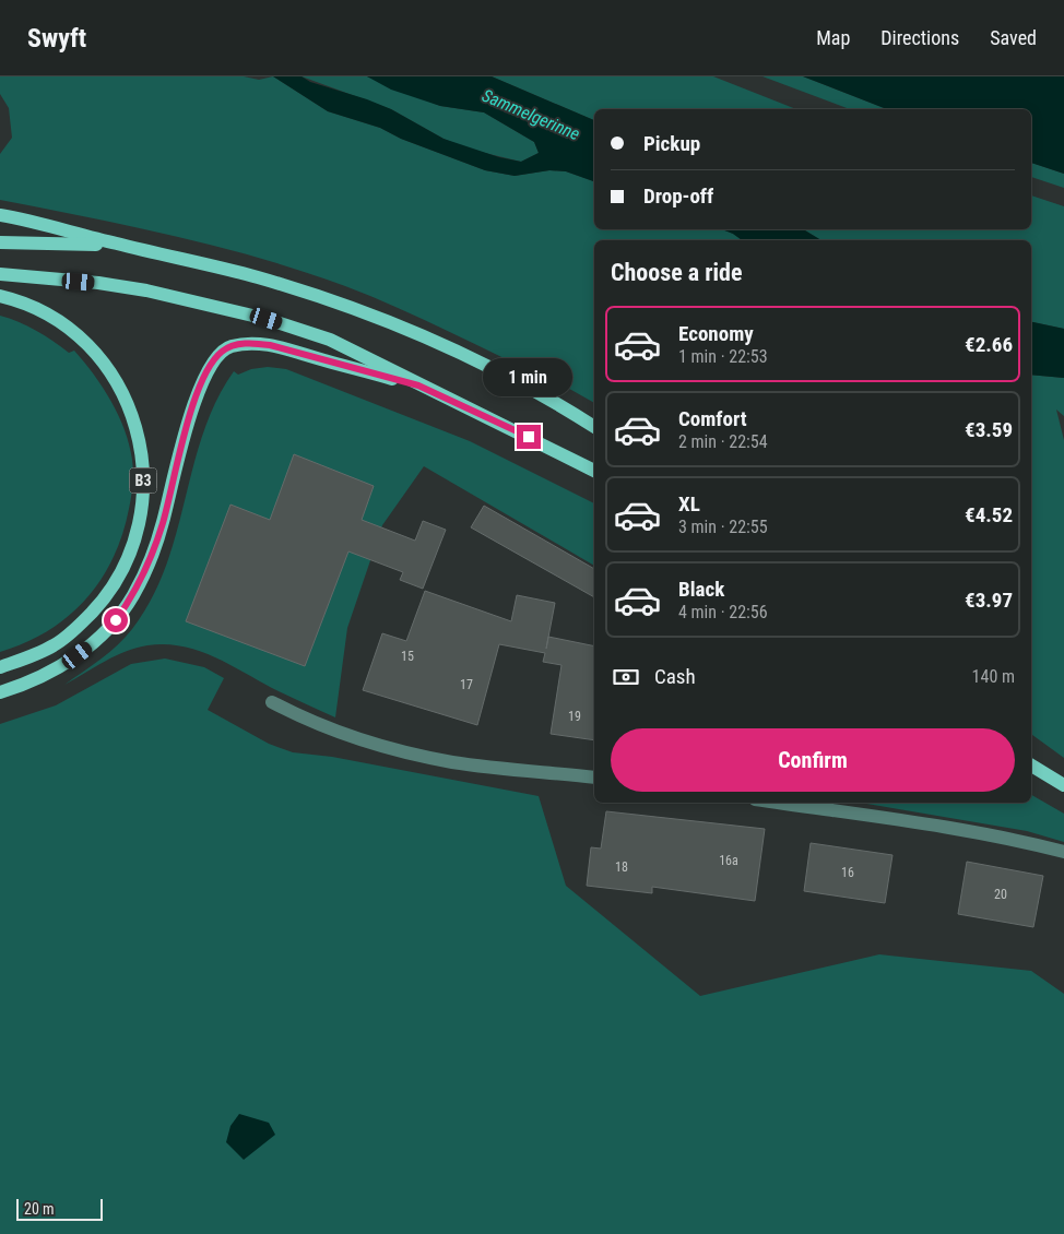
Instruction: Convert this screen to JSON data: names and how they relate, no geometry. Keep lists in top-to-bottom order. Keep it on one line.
{"streets":{"main road":["B3"]},"water":["Sammelgerinne"],"house_numbers":["15","17","19","16a","18","16","20"],"scale_bar":"20 m","page":{"header":"Swyft","nav":["Map","Directions","Saved"],"banner":["Pickup","Drop-off"],"heading":"Choose a ride","list":[{"name":"Economy","note":"1 min · 22:53","value":"€2.66"},{"name":"Comfort","note":"2 min · 22:54","value":"€3.59"},{"name":"XL","note":"3 min · 22:55","value":"€4.52"},{"name":"Black","note":"4 min · 22:56","value":"€3.97"}],"bubble":"1 min","pay":["Cash","140 m"],"buttons":"Confirm","scale":"20 m"}}
